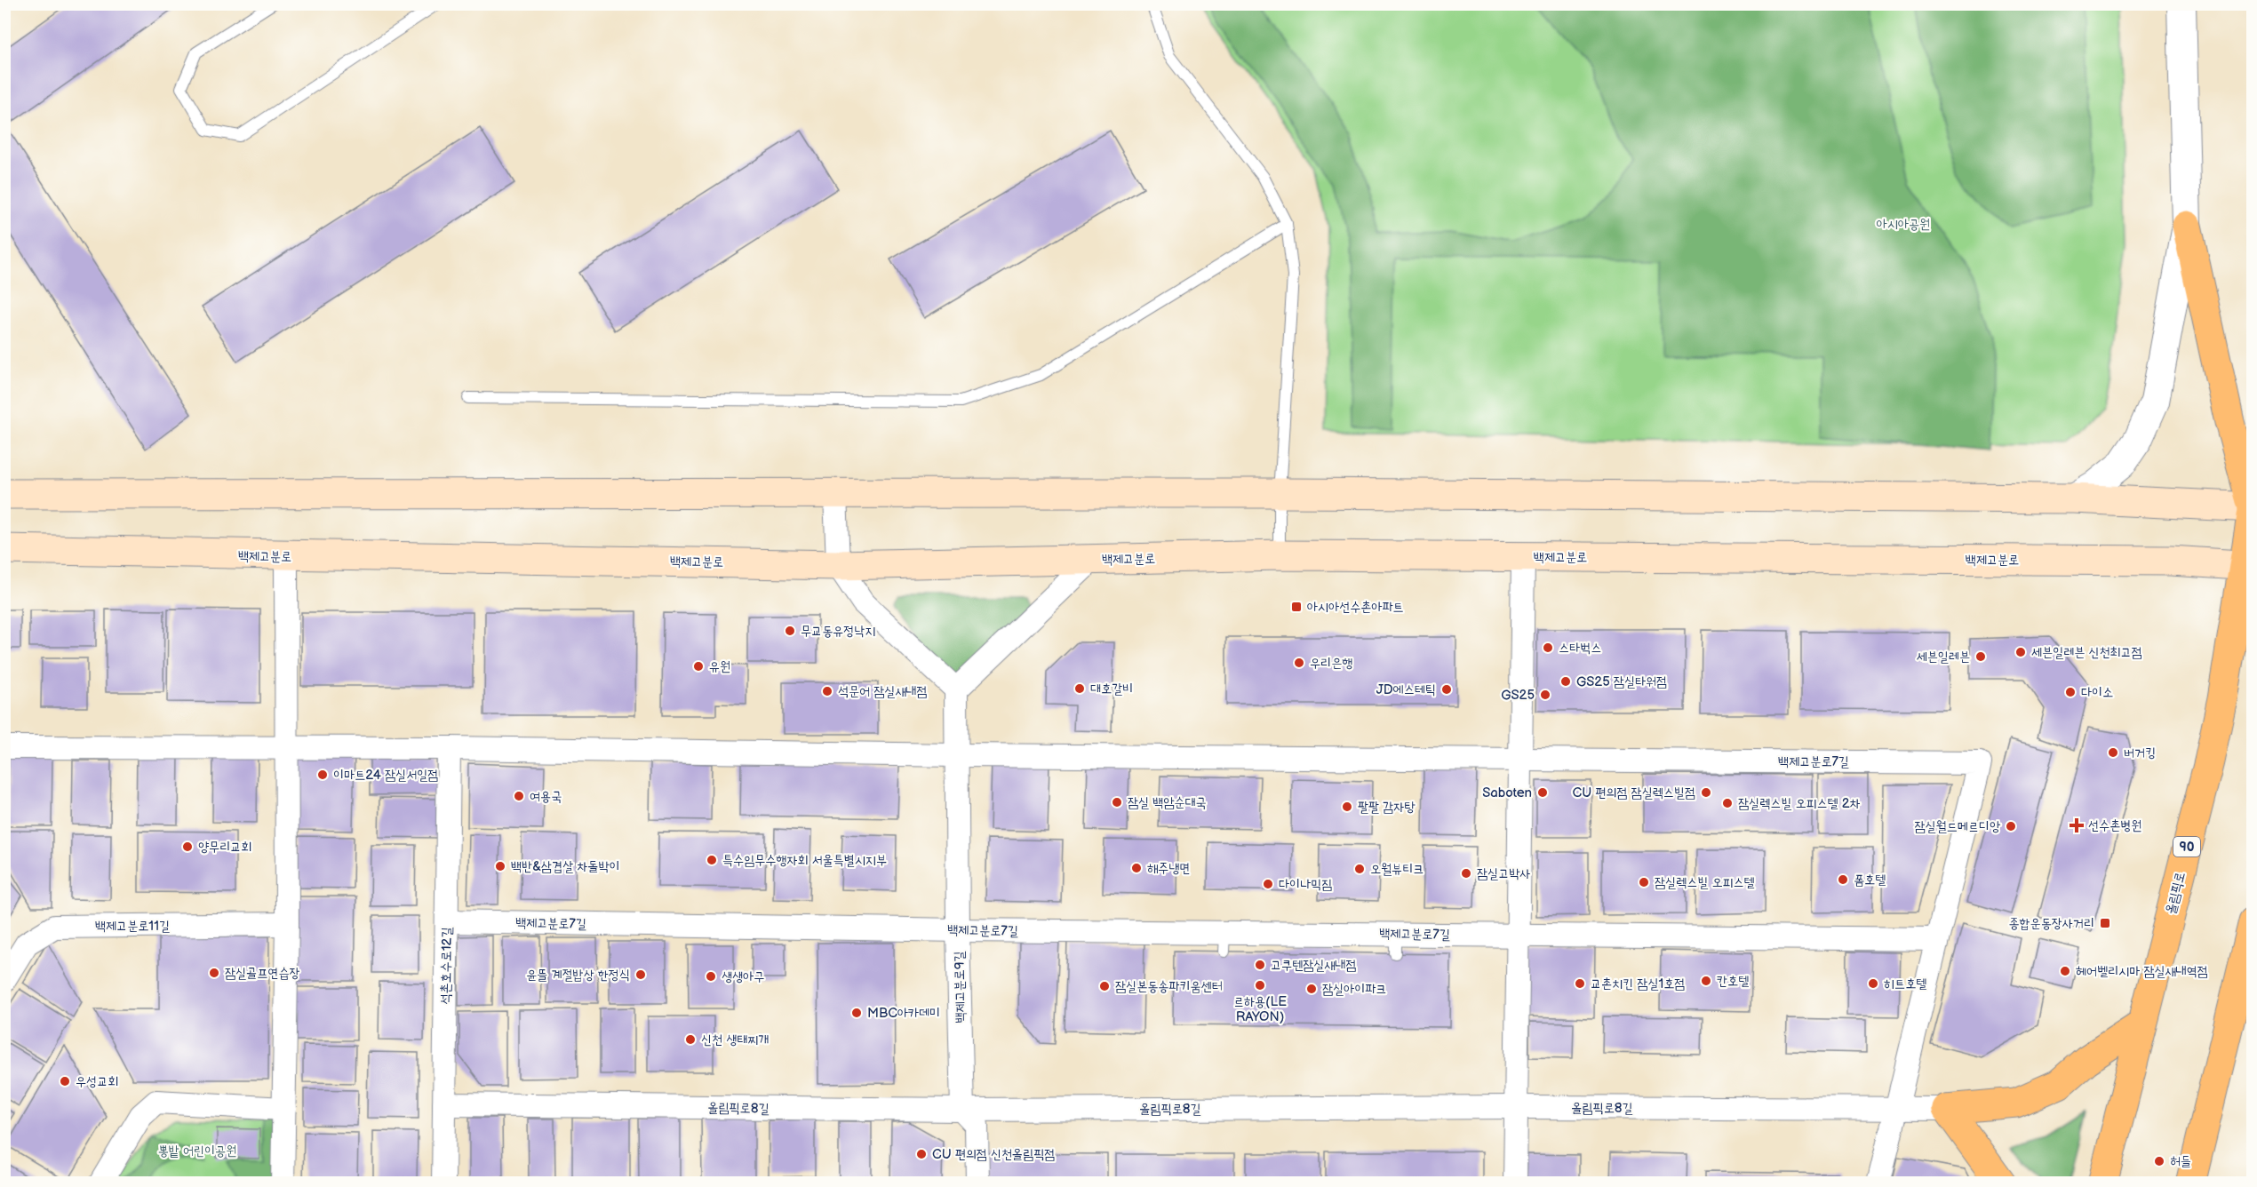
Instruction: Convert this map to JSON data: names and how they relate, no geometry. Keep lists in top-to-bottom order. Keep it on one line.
{"streets":{"main road":["백제고분로","90","올림픽로"],"street":["백제고분로7길","백제고분로11길","석촌호수로12길","백제고분로9길","올림픽로8길"]},"crossings":[["백제고분로","올림픽로"],["백제고분로7길","석촌호수로12길"],["백제고분로7길","백제고분로9길"],["석촌호수로12길","올림픽로8길"],["백제고분로9길","올림픽로8길"]],"parks":["아시아공원","뽕밭 어린이공원"],"places":{"transit":["아시아선수촌아파트","종합운동장사거리"],"other":["무교동유정낙지","스타벅스","세븐일레븐 신천최고점","세븐일레븐","우리은행","유원","GS25 잠실타워점","대호갈비","JD에스테틱","석문어 잠실새내점","다이소","GS25","버거킹","이마트24 잠실서일점","Saboten","CU 편의점 잠실렉스빌점","여용국","잠실 백암순대국","잠실렉스빌 오피스텔 2차","팔팔 감자탕","잠실월드메르디앙","양무리교회","특수임무수행자회 서울특별시지부","백반&삼겹살 차돌박이","해주냉면","오월뷰티크","잠실고박사","폼호텔","잠실렉스빌 오피스텔","다이나믹짐","고쿠텐잠실새내점","헤어벨리시마 잠실새내역점","잠실골프연습장","윤뜰 계절밥상 한정식","생생아구","칸호텔","교촌치킨 잠실1호점","히트호텔","르하용(LE RAYON)","잠실본동송파키움센터","잠실아이파크","MBC아카데미","신천 생태찌개","우성교회","CU 편의점 신천올림픽점","허들"],"health":["선수촌병원"]}}
